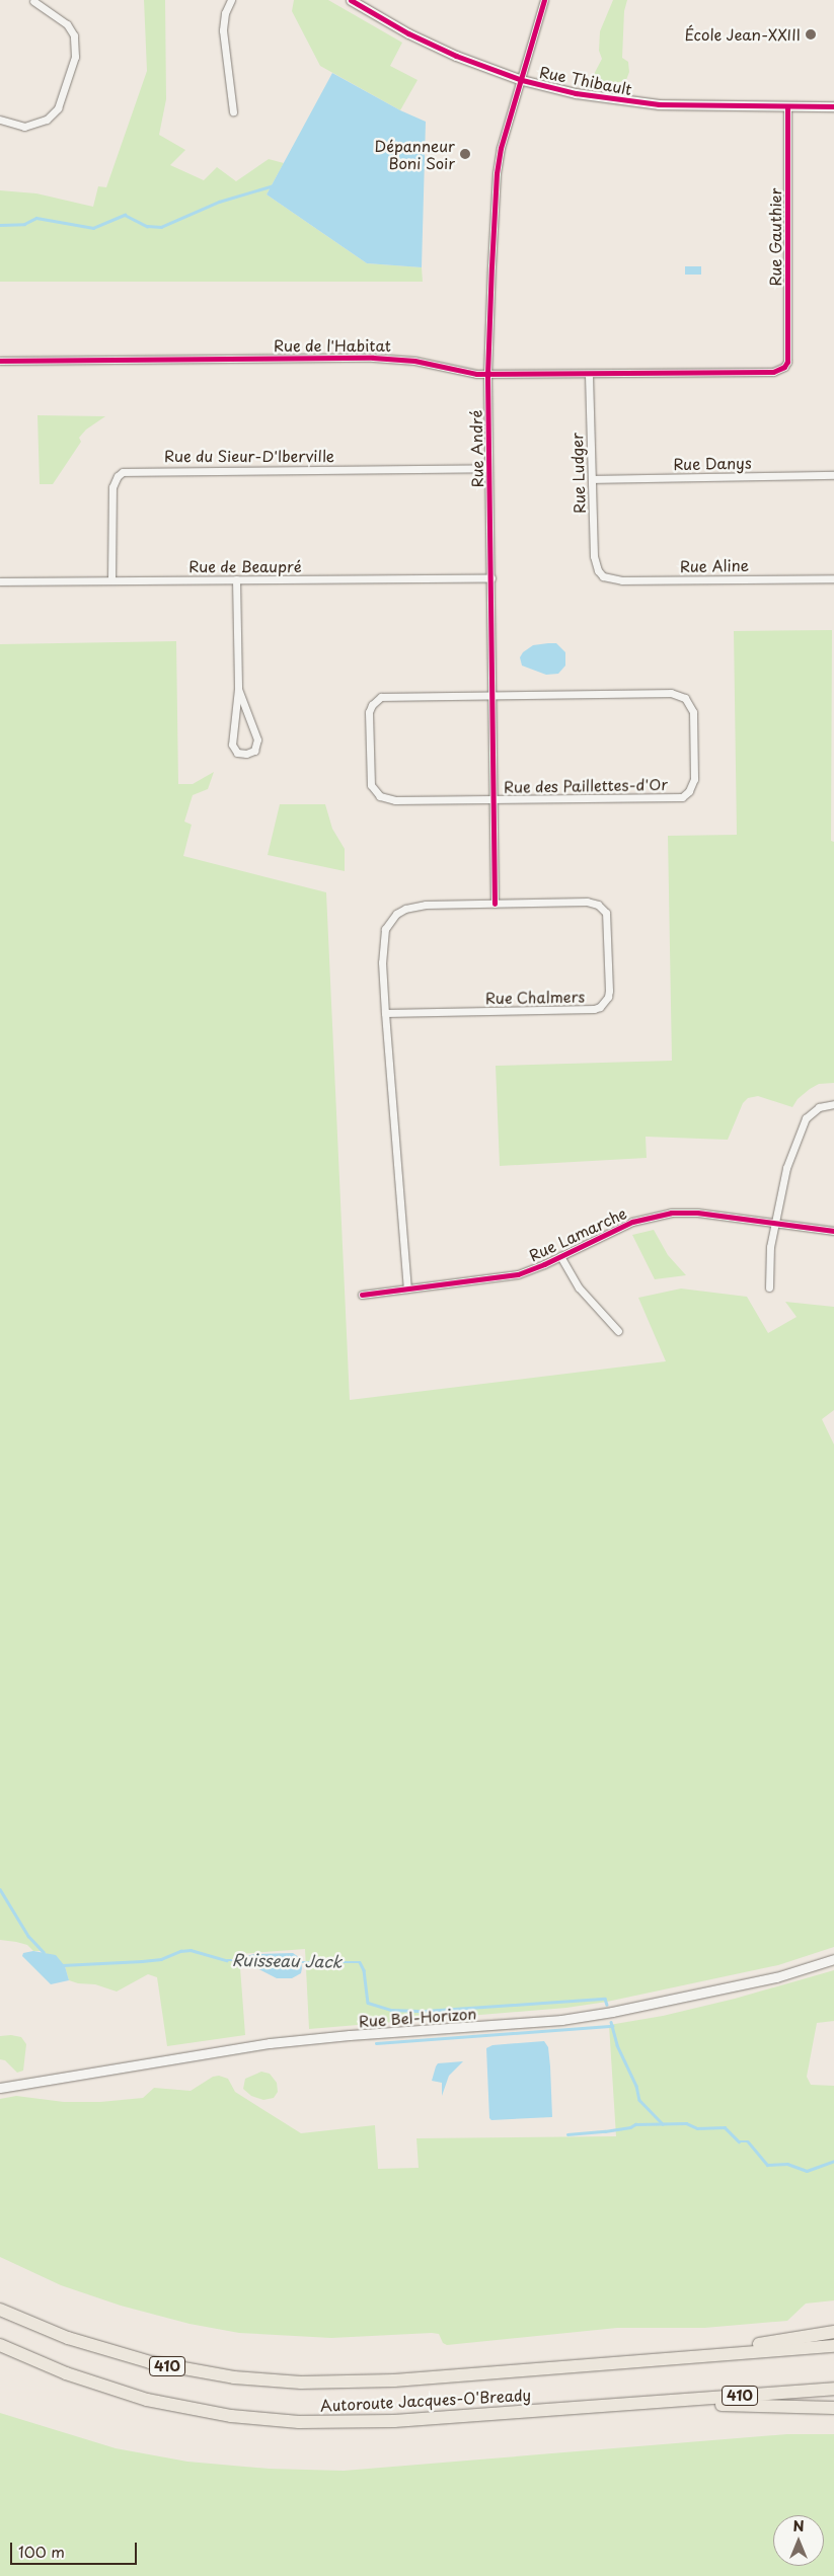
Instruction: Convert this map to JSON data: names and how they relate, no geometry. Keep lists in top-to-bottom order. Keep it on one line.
{"streets":{"highway":["410","Autoroute Jacques-O'Bready"],"street":["Rue Thibault","Rue Gauthier","Rue de l'Habitat","Rue André","Rue du Sieur-D'Iberville","Rue Danys","Rue Ludger","Rue Aline","Rue de Beaupré","Rue des Paillettes-d'Or","Rue Chalmers","Rue Lamarche","Rue Bel-Horizon"]},"crossings":[["Rue Thibault","Rue Gauthier"],["Rue Thibault","Rue André"],["Rue Gauthier","Rue de l'Habitat"],["Rue de l'Habitat","Rue André"],["Rue de l'Habitat","Rue Ludger"],["Rue André","Rue du Sieur-D'Iberville"],["Rue André","Rue de Beaupré"],["Rue André","Rue des Paillettes-d'Or"],["Rue André","Rue Chalmers"],["Rue du Sieur-D'Iberville","Rue de Beaupré"],["Rue Danys","Rue Ludger"],["Rue Ludger","Rue Aline"],["Rue Chalmers","Rue Lamarche"]],"water":["Ruisseau Jack"],"places":["École Jean-XXIII","Dépanneur Boni Soir"],"scale_bar":"100 m","north":"top"}
